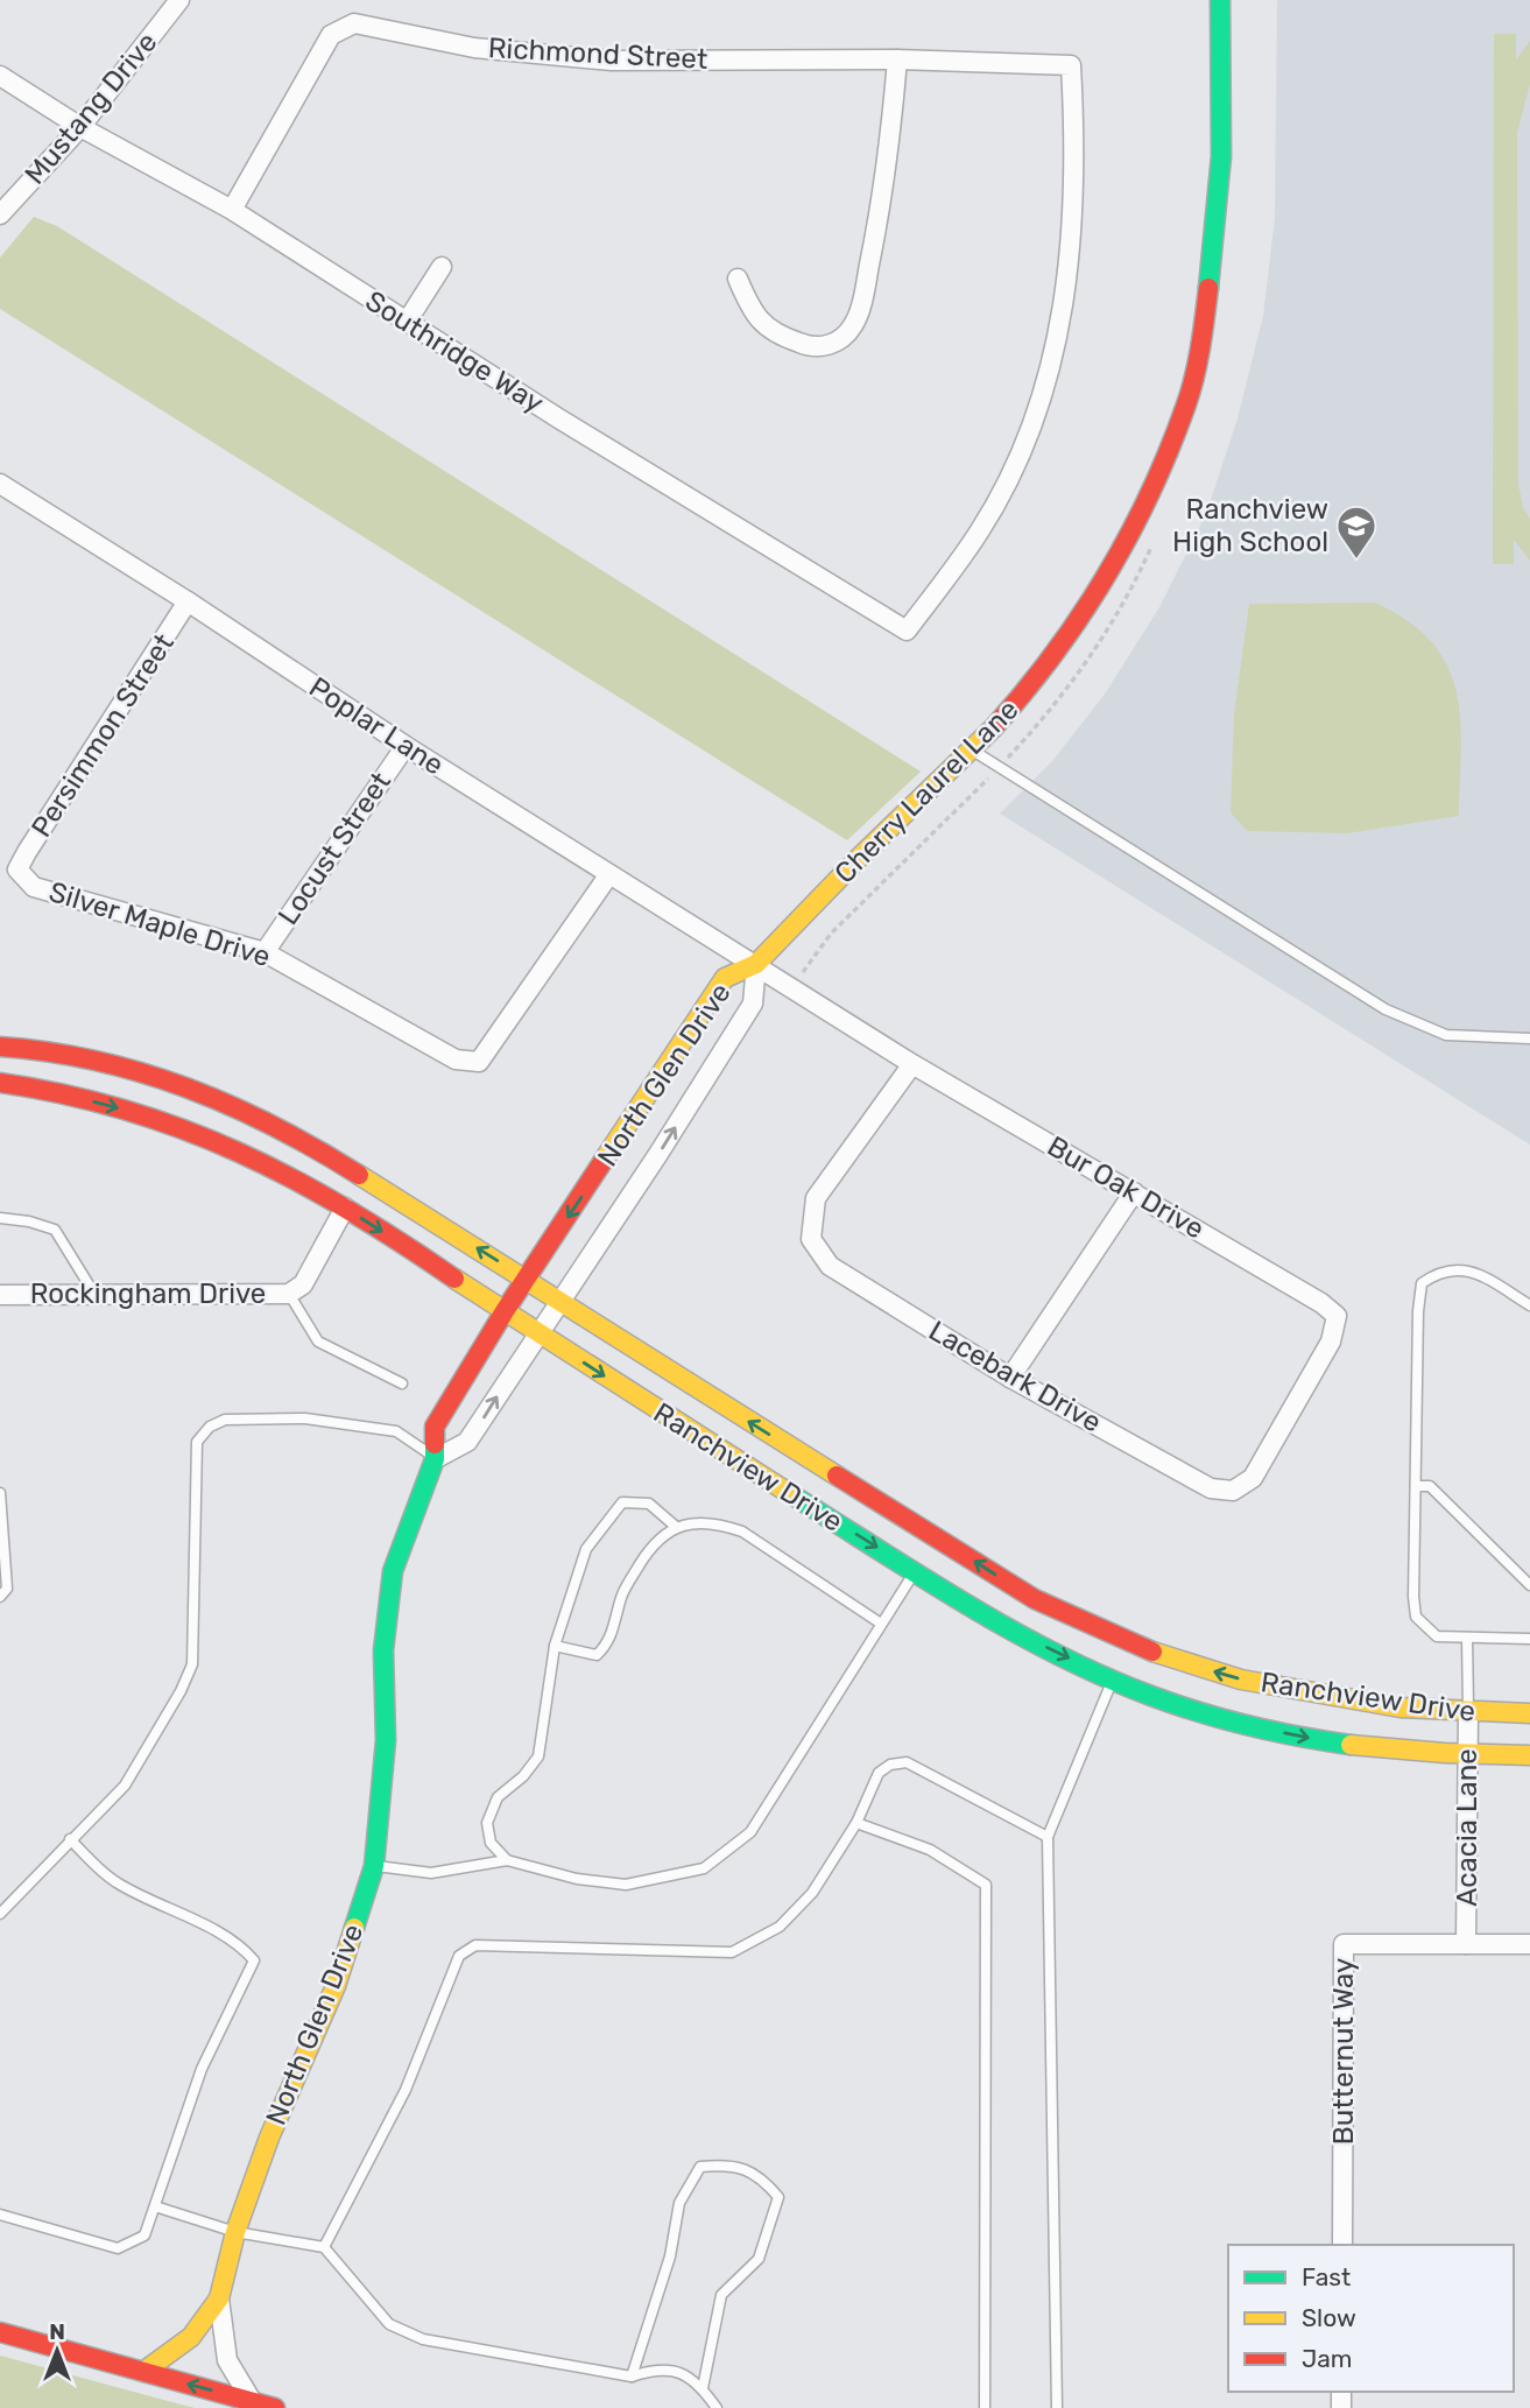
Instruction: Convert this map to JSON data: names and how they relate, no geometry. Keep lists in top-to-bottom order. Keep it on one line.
{"streets":{"street":["Richmond Street","Mustang Drive","Southridge Way","Poplar Lane","Persimmon Street","Cherry Laurel Lane","Locust Street","Silver Maple Drive","North Glen Drive","Bur Oak Drive","Rockingham Drive","Lacebark Drive","Ranchview Drive","Acacia Lane","Butternut Way"]},"crossings":[["Richmond Street","Southridge Way"],["Mustang Drive","Southridge Way"],["Poplar Lane","Persimmon Street"],["Poplar Lane","Cherry Laurel Lane"],["Poplar Lane","Locust Street"],["Poplar Lane","Silver Maple Drive"],["Poplar Lane","North Glen Drive"],["Poplar Lane","Bur Oak Drive"],["Persimmon Street","Silver Maple Drive"],["Cherry Laurel Lane","North Glen Drive"],["Locust Street","Silver Maple Drive"],["North Glen Drive","Ranchview Drive"],["Bur Oak Drive","Lacebark Drive"],["Rockingham Drive","Ranchview Drive"],["Ranchview Drive","Acacia Lane"],["Acacia Lane","Butternut Way"]],"places":{"school or university":["Ranchview High School"]},"legend":["Fast","Slow","Jam"],"north":"top"}
